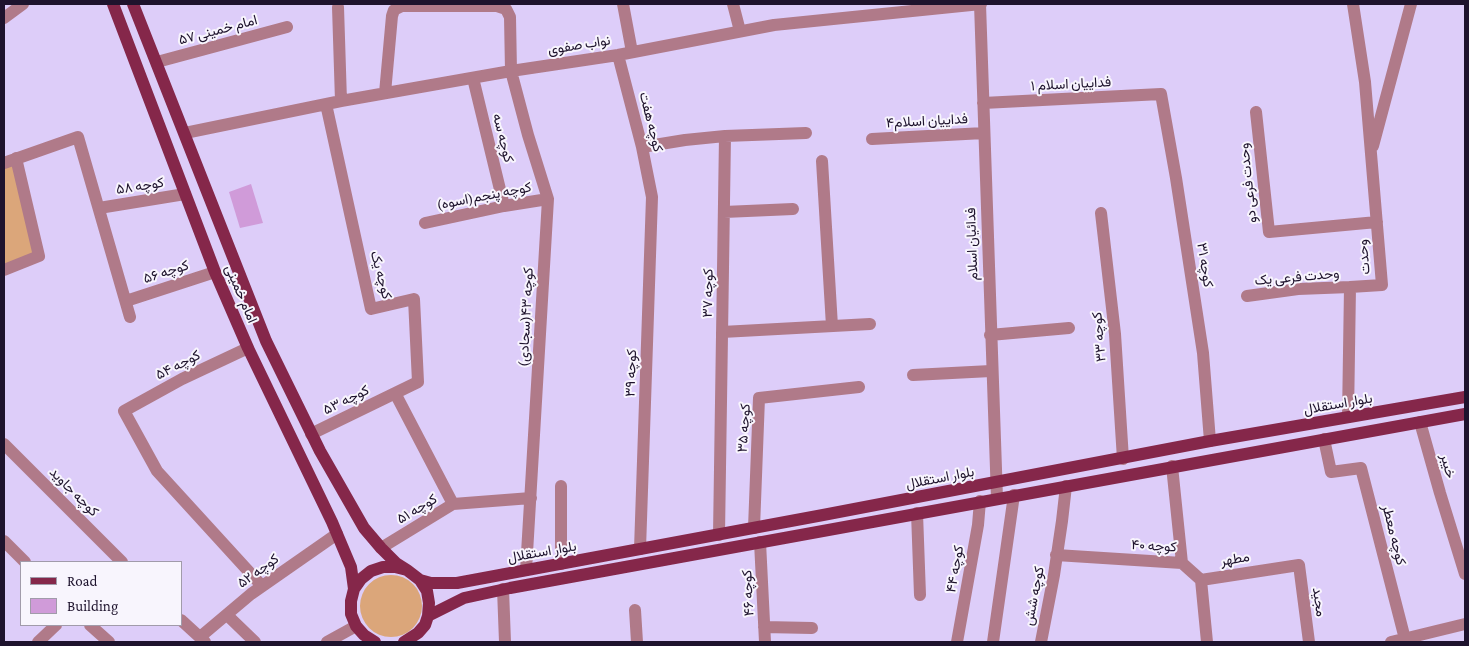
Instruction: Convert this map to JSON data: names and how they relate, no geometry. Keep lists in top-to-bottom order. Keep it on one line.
{"streets":{"main road":["امام خمینی","بلوار استقلال"],"street":["امام خمینی ۵۷","نواب صفوی","فداییان اسلام ۱","فداییان اسلام۴","کوچه هفت","کوچه سه","وحدت فرعی دو","کوچه ۵۸","کوچه پنجم(اسوه)","فدائیان اسلام","وحدت","کوچه ۳۱","کوچه ۵۶","کوچه یک","وحدت فرعی یک","کوچه ۳۷","کوچه ۴۳(سجادی)","کوچه ۳۳","کوچه ۵۴","کوچه ۳۹","کوچه ۵۳","کوچه ۳۵","خیبر","کوچه جاوید","کوچه ۵۱","کوچه معطر","کوچه ۴۰","مطهر","کوچه ۴۴","کوچه ۵۲","کوچه ۴۶","کوچه شش","مجید"]},"crossings":[["امام خمینی ۵۷","امام خمینی"],["نواب صفوی","کوچه هفت"],["نواب صفوی","کوچه سه"],["نواب صفوی","فدائیان اسلام"],["نواب صفوی","کوچه یک"],["نواب صفوی","امام خمینی"],["نواب صفوی","کوچه ۴۳(سجادی)"],["فداییان اسلام ۱","فدائیان اسلام"],["فداییان اسلام ۱","کوچه ۳۱"],["فداییان اسلام۴","فدائیان اسلام"],["کوچه هفت","کوچه ۳۹"],["کوچه سه","کوچه پنجم(اسوه)"],["وحدت فرعی دو","وحدت"],["کوچه ۵۸","امام خمینی"],["کوچه پنجم(اسوه)","کوچه ۴۳(سجادی)"],["فدائیان اسلام","بلوار استقلال"],["وحدت","وحدت فرعی یک"],["وحدت","بلوار استقلال"],["کوچه ۳۱","بلوار استقلال"],["کوچه ۵۶","امام خمینی"],["کوچه یک","کوچه ۵۳"],["کوچه ۳۷","بلوار استقلال"],["امام خمینی","کوچه ۵۴"],["امام خمینی","کوچه ۵۳"],["امام خمینی","بلوار استقلال"],["امام خمینی","کوچه ۵۱"],["امام خمینی","کوچه ۵۲"],["کوچه ۴۳(سجادی)","بلوار استقلال"],["کوچه ۴۳(سجادی)","کوچه ۵۱"],["کوچه ۳۳","بلوار استقلال"],["کوچه ۵۴","کوچه ۵۲"],["کوچه ۳۹","بلوار استقلال"],["بلوار استقلال","کوچه ۳۵"],["کوچه ۴۰","کوچه شش"],["مطهر","مجید"]],"legend":["Road","Building"]}
